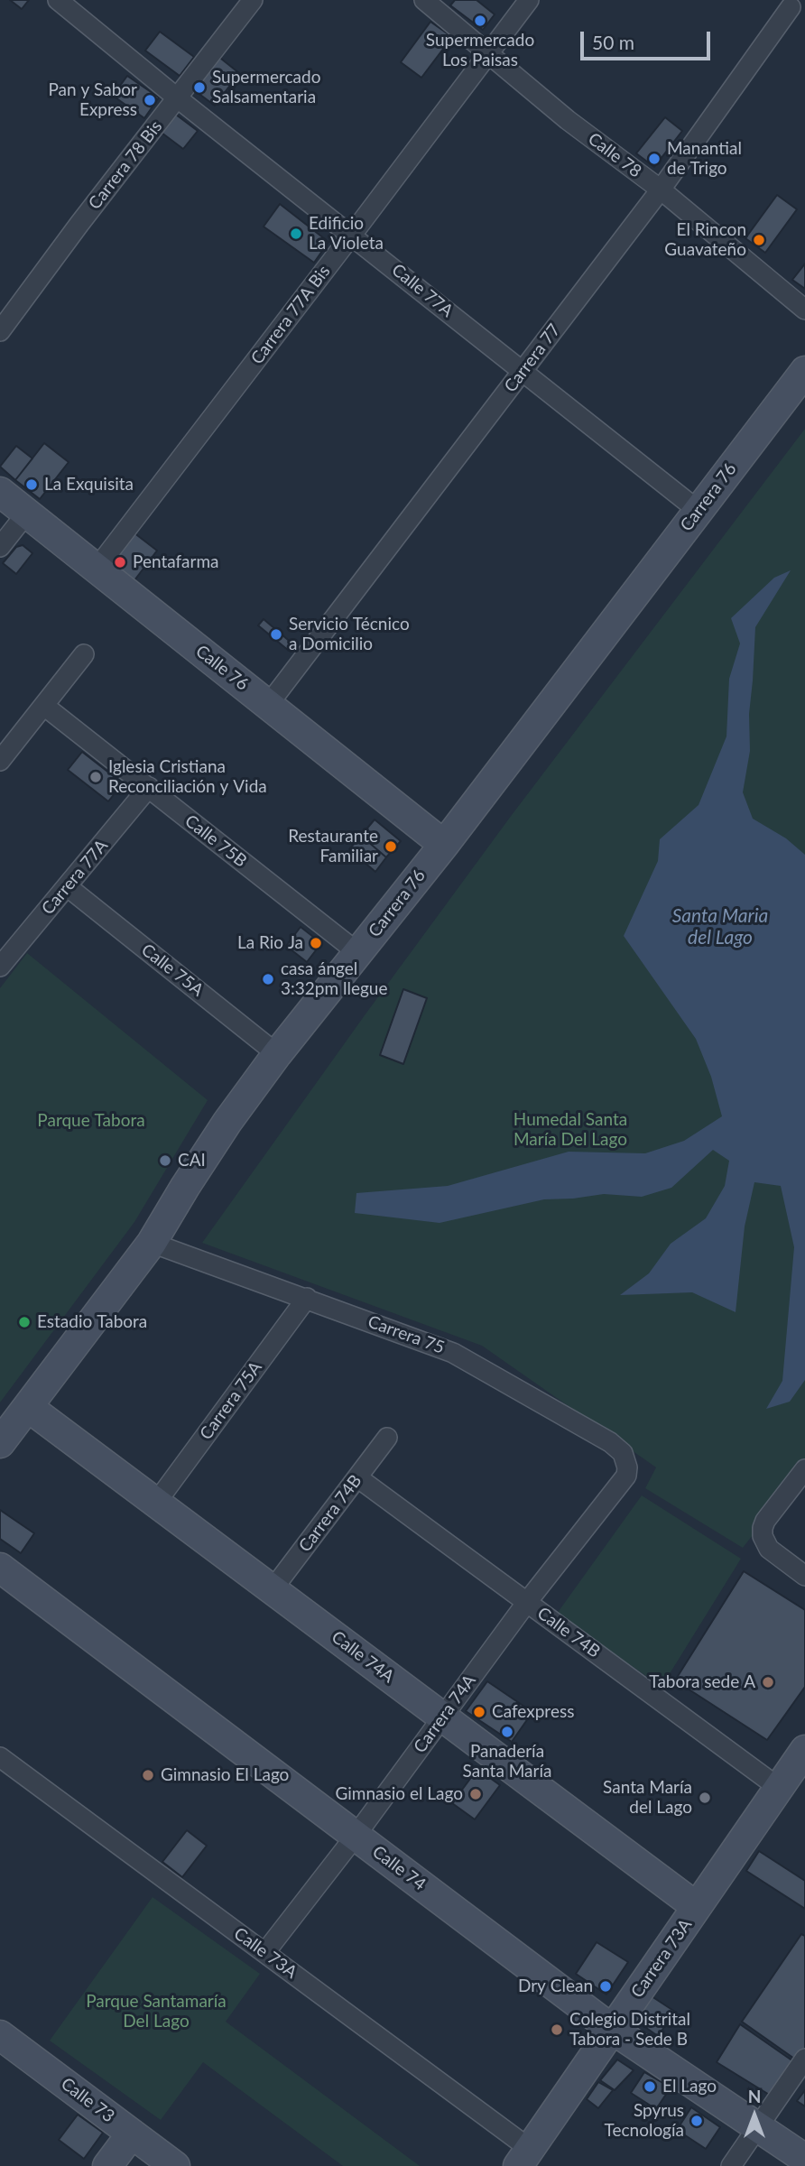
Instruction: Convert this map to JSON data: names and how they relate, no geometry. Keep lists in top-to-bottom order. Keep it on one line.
{"streets":{"street":["Calle 78","Carrera 78 Bis","Calle 77A","Carrera 77A Bis","Carrera 77","Carrera 76","Calle 76","Calle 75B","Carrera 77A","Calle 75A","Carrera 75","Carrera 75A","Carrera 74B","Calle 74B","Calle 74A","Carrera 74A","Calle 74","Calle 73A","Carrera 73A","Calle 73"]},"crossings":[["Calle 78","Carrera 77A Bis"],["Calle 78","Carrera 77"],["Carrera 78 Bis","Calle 77A"],["Calle 77A","Carrera 77A Bis"],["Calle 77A","Carrera 77"],["Calle 77A","Carrera 76"],["Carrera 77A Bis","Calle 76"],["Carrera 77","Calle 76"],["Carrera 76","Calle 76"],["Carrera 76","Calle 75B"],["Carrera 76","Calle 75A"],["Carrera 76","Carrera 75"],["Carrera 76","Calle 74A"],["Calle 75B","Carrera 77A"],["Carrera 77A","Calle 75A"],["Carrera 75","Carrera 75A"],["Carrera 75","Carrera 74A"],["Carrera 75A","Calle 74A"],["Carrera 74B","Calle 74B"],["Carrera 74B","Calle 74A"],["Calle 74B","Carrera 74A"],["Calle 74B","Carrera 73A"],["Calle 74A","Carrera 74A"],["Calle 74A","Carrera 73A"],["Carrera 74A","Calle 74"],["Carrera 74A","Calle 73A"],["Calle 74","Carrera 73A"],["Calle 73A","Carrera 73A"]],"water":["Santa Maria del Lago"],"parks":["Humedal Santa María Del Lago","Parque Tabora","Parque Santamaría Del Lago"],"places":["Supermercado Los Paisas","Supermercado Salsamentaria","Pan y Sabor Express","Manantial de Trigo","Edificio La Violeta","El Rincon Guavateño","La Exquisita","Pentafarma","Servicio Técnico a Domicilio","Iglesia Cristiana Reconciliación y Vida","Restaurante Familiar","La Rio Ja","casa ángel 3:32pm llegue","CAI","Estadio Tabora","Tabora sede A","Cafexpress","Panadería Santa María","Gimnasio El Lago","Gimnasio el Lago","Santa María del Lago","Dry Clean","Colegio Distrital Tabora - Sede B","El Lago","Spyrus Tecnología"],"scale_bar":"50 m","north":"top"}
